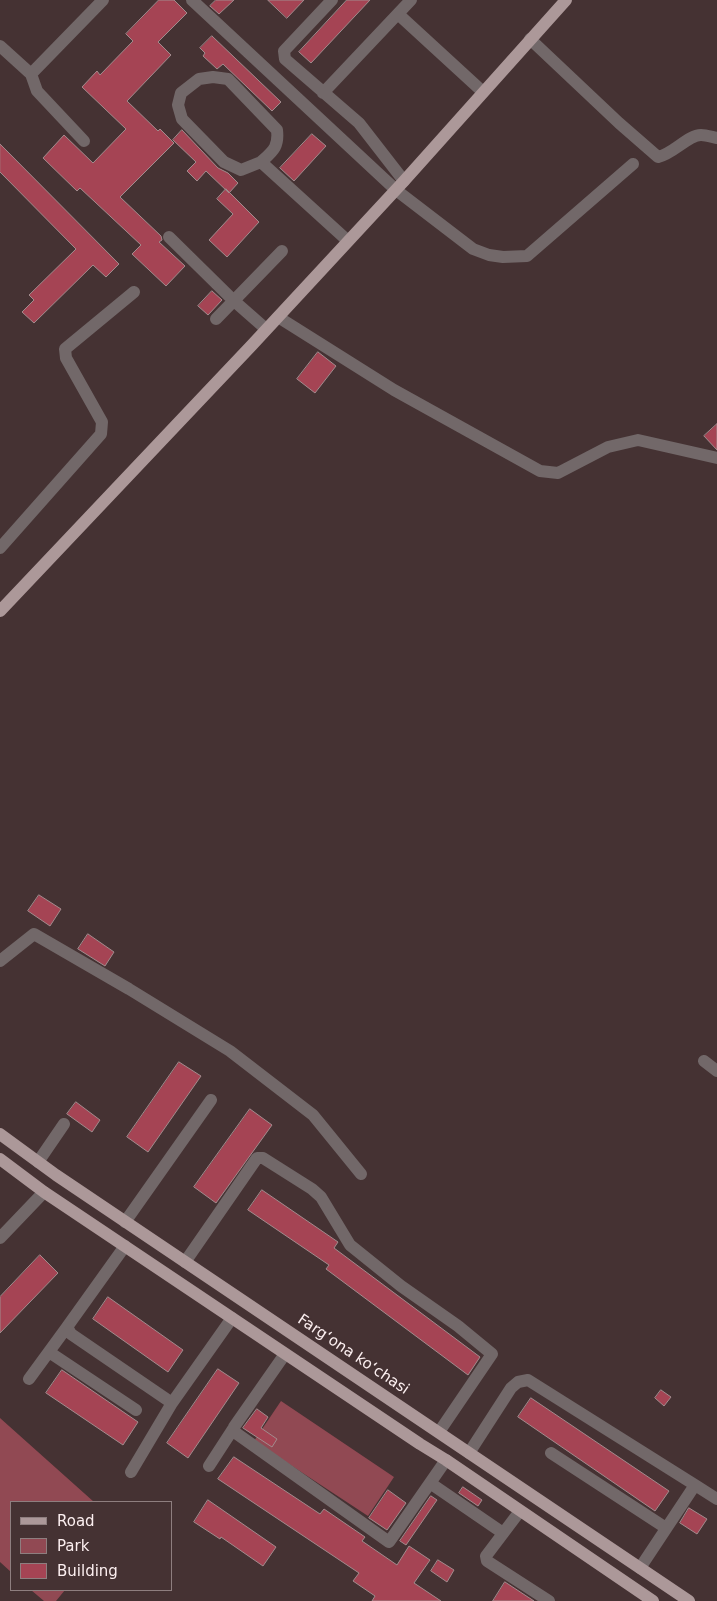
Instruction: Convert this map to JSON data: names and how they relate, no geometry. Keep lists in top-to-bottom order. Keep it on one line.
{"streets":{"main road":["Fargʻona koʻchasi"]},"legend":["Road","Park","Building"]}
